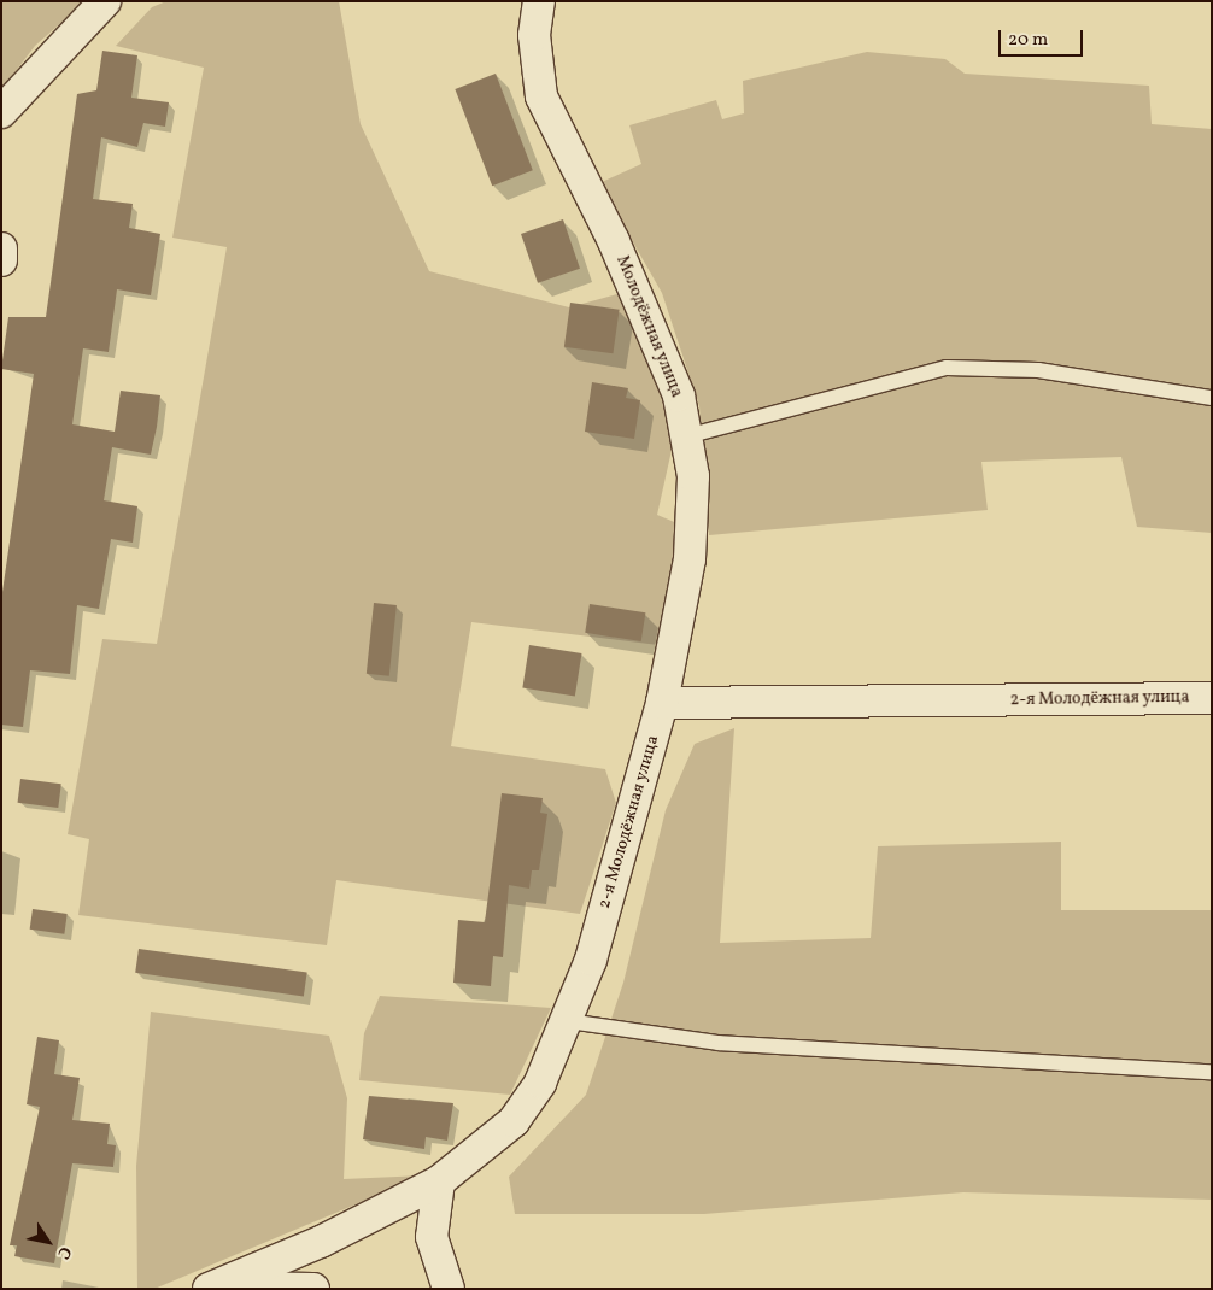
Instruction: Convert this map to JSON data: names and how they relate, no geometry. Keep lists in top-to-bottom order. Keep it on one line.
{"streets":{"street":["Молодёжная улица","2-я Молодёжная улица"]},"crossings":[["Молодёжная улица","2-я Молодёжная улица"]],"scale_bar":"20 m","north":"bottom right"}
